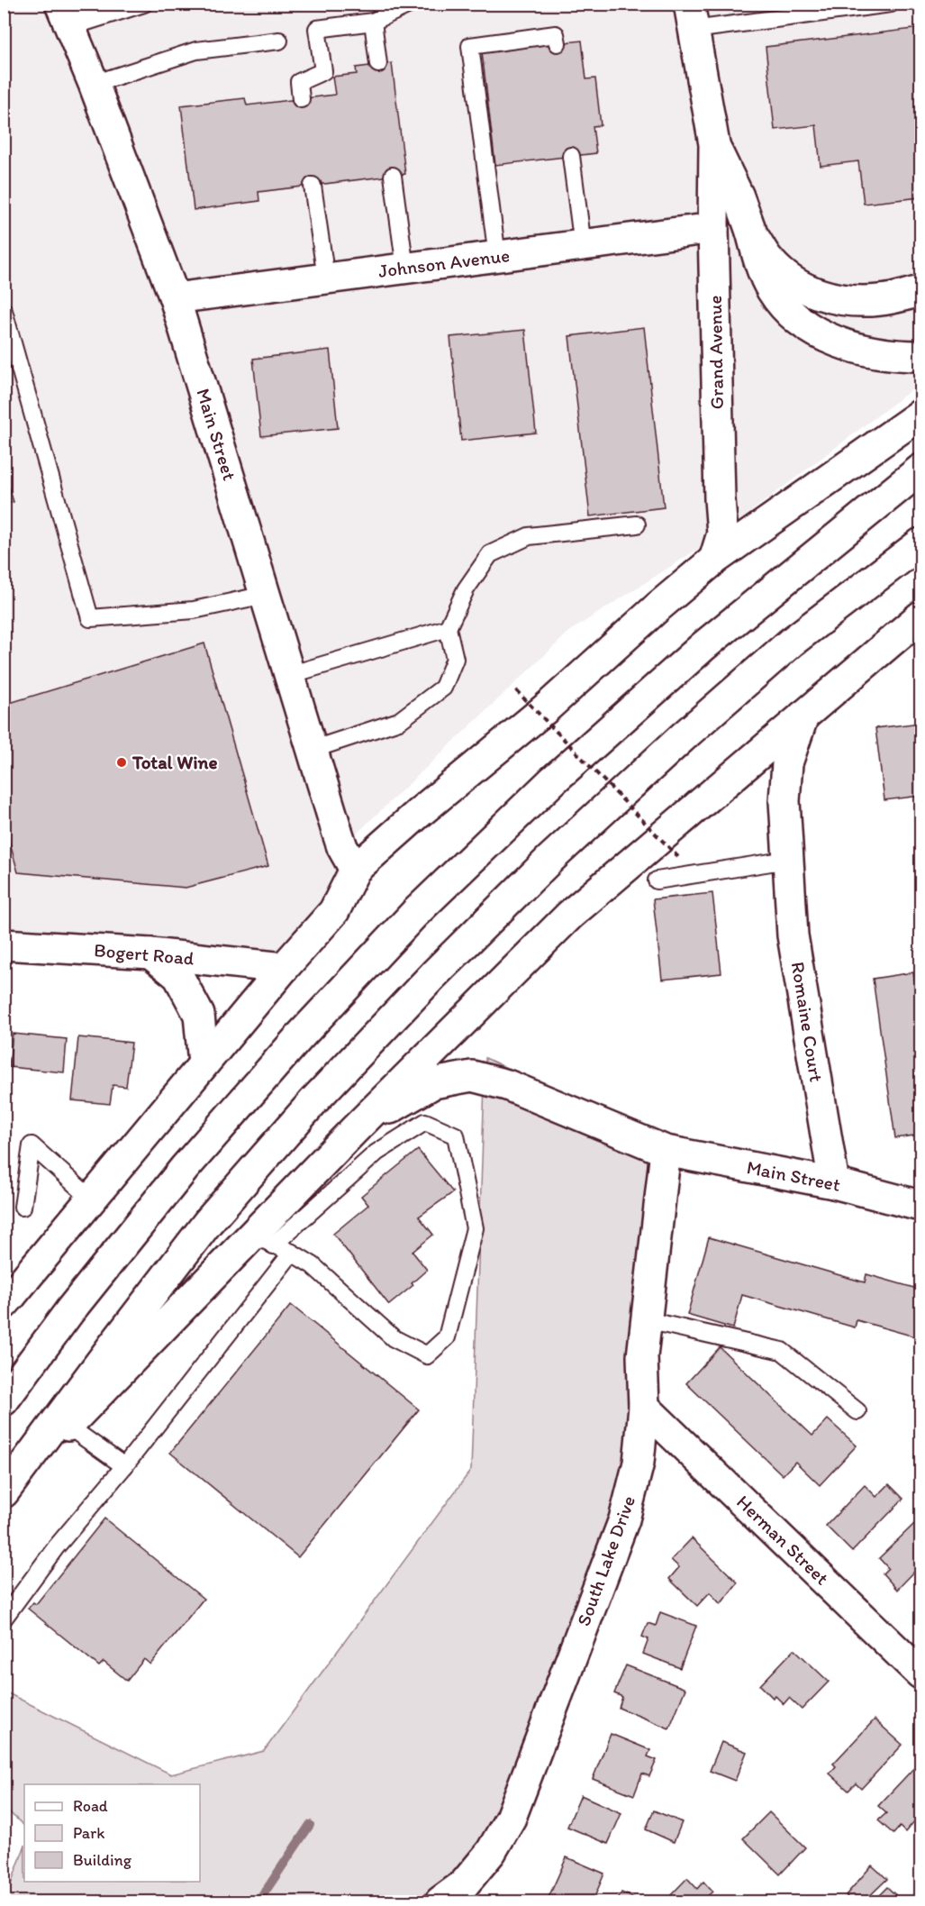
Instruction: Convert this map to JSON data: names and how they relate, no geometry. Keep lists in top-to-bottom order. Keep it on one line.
{"streets":{"main road":["Johnson Avenue","Grand Avenue","Main Street","Bogert Road","Romaine Court","Herman Street","South Lake Drive"]},"crossings":[["Johnson Avenue","Grand Avenue"],["Johnson Avenue","Main Street"],["Main Street","Romaine Court"],["Main Street","South Lake Drive"],["Herman Street","South Lake Drive"]],"places":["Total Wine"],"legend":["Road","Park","Building"]}
